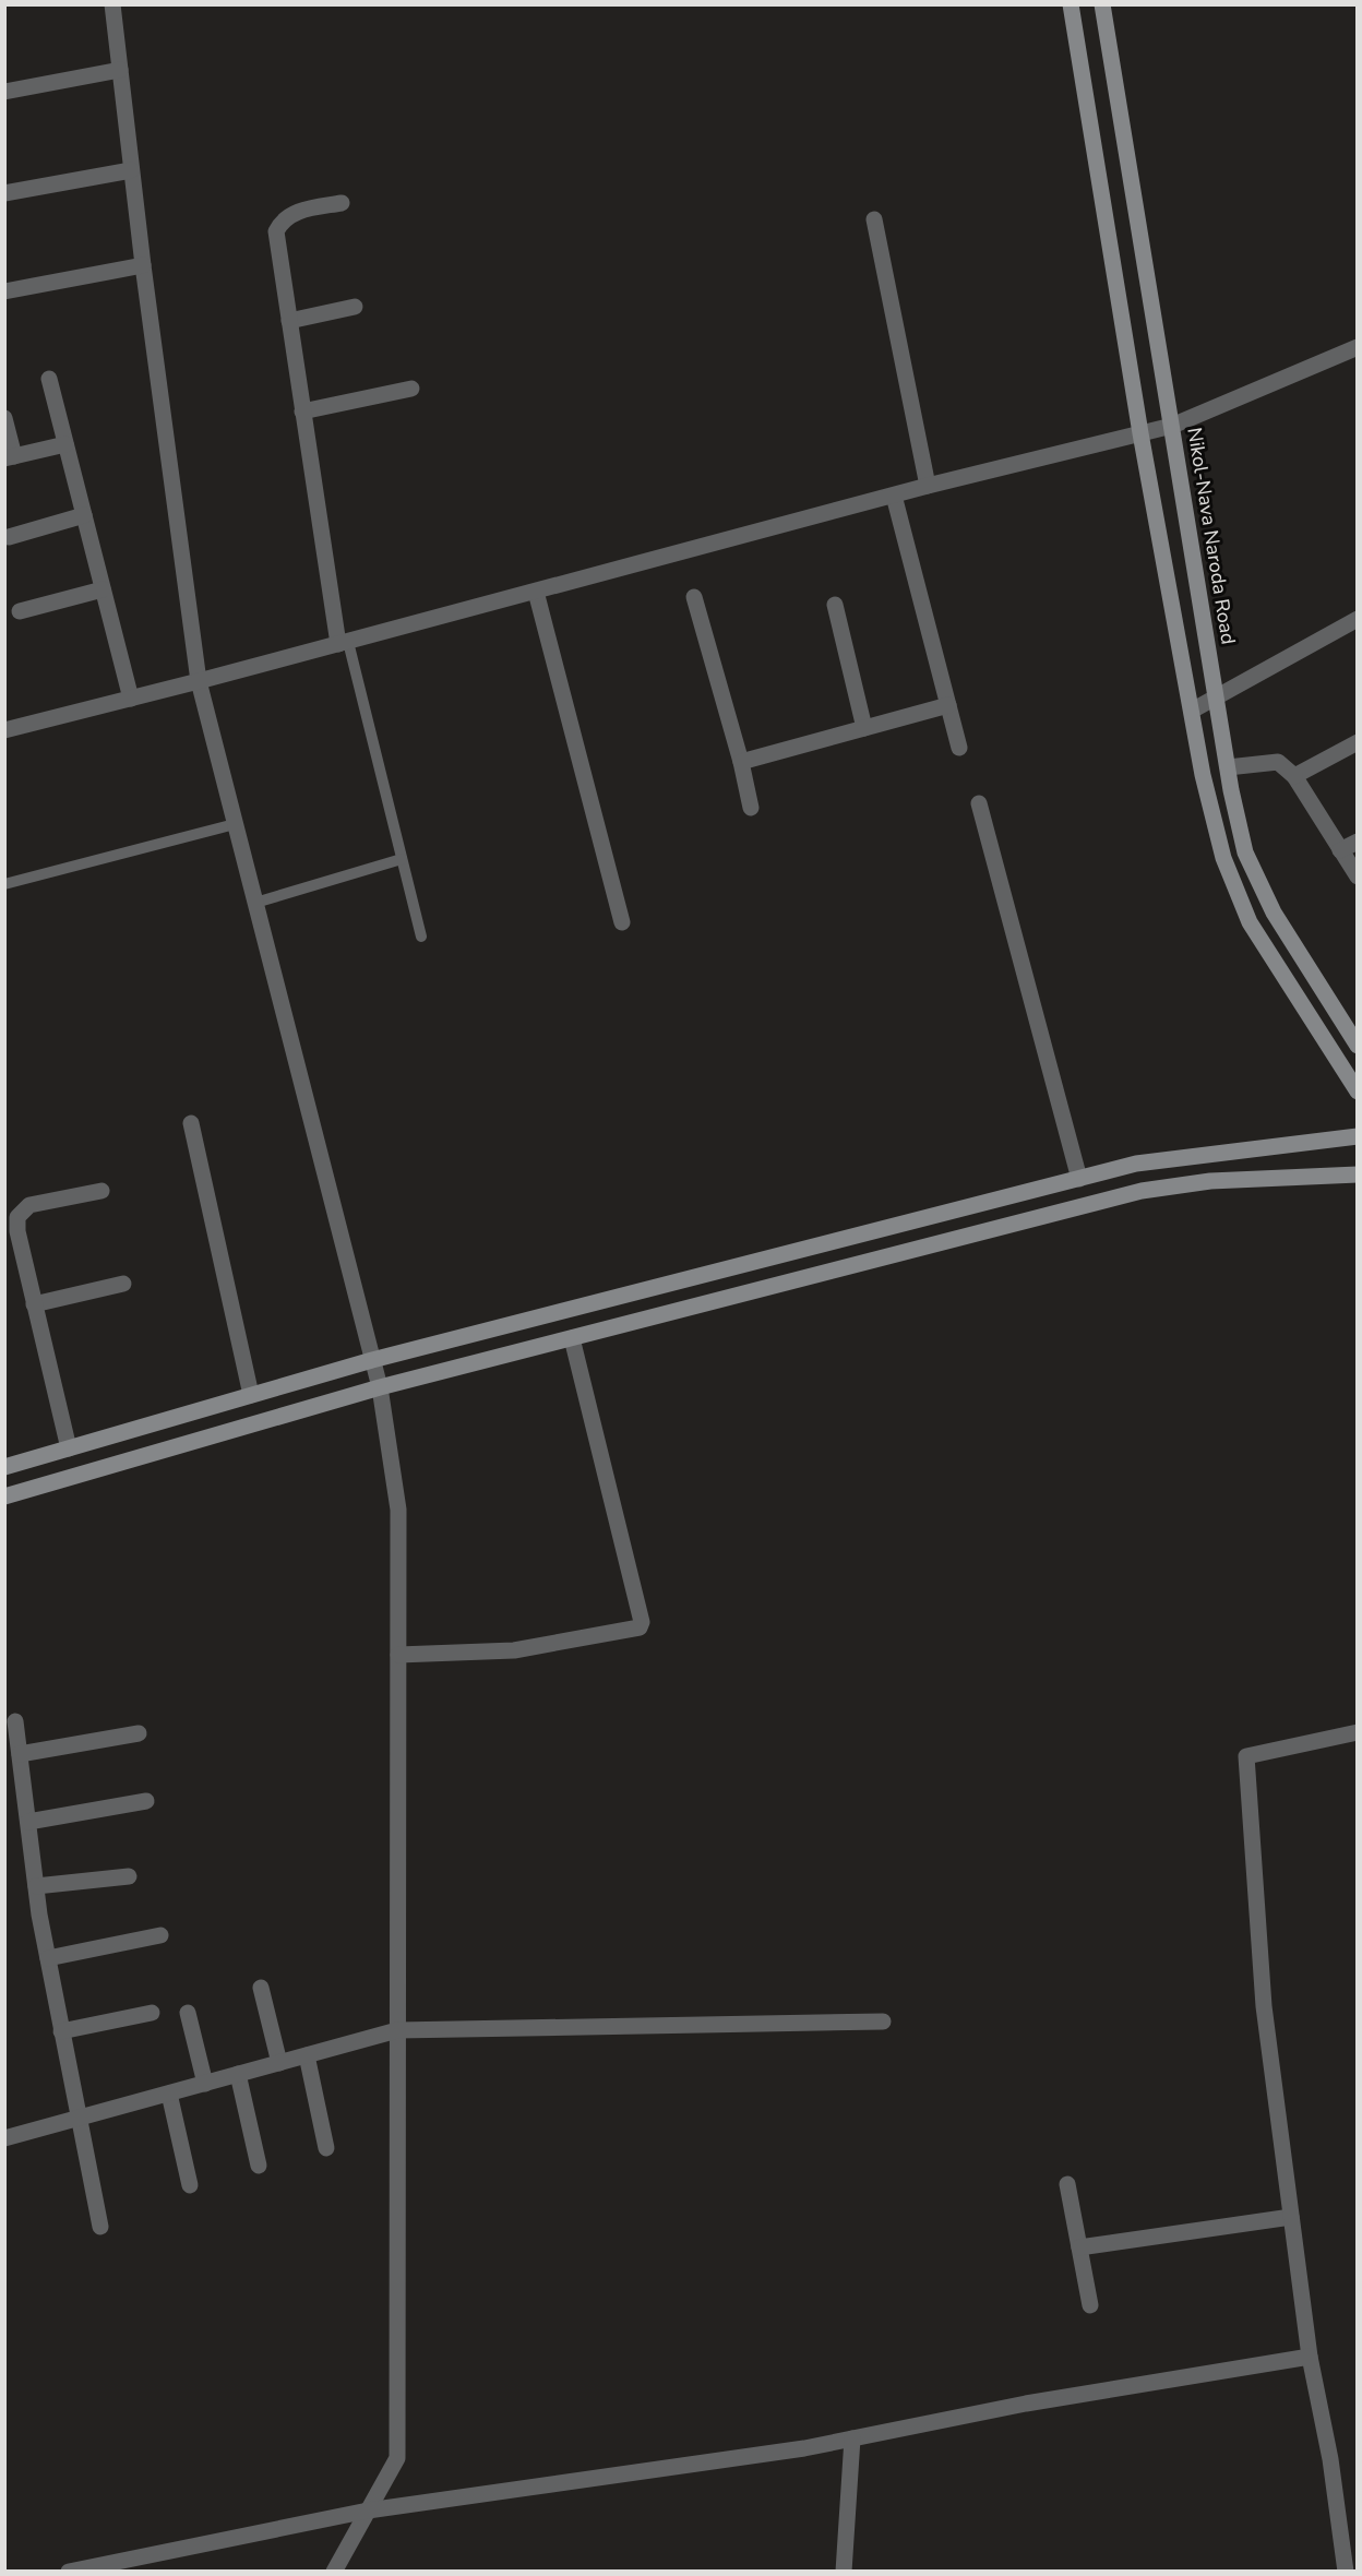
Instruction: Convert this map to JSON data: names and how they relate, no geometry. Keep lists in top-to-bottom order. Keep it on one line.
{"streets":{"street":["Nikol-Nava Naroda Road"]}}
